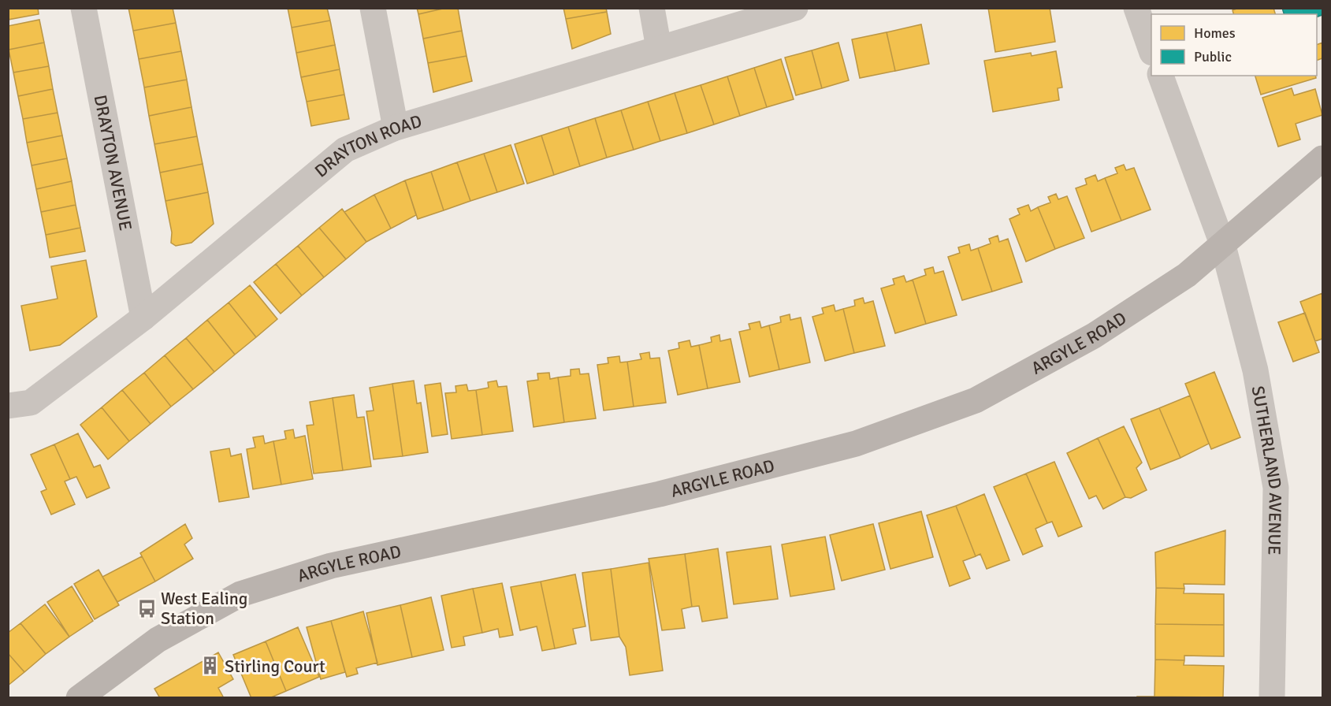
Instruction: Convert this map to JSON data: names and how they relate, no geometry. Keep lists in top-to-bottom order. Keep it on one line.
{"streets":{"main road":["ARGYLE ROAD"],"street":["DRAYTON ROAD","DRAYTON AVENUE","SUTHERLAND AVENUE"]},"crossings":[["DRAYTON ROAD","DRAYTON AVENUE"],["ARGYLE ROAD","SUTHERLAND AVENUE"]],"places":{"bus stop":["West Ealing Station"],"building":["Stirling Court"]},"legend":["Homes","Public"]}
